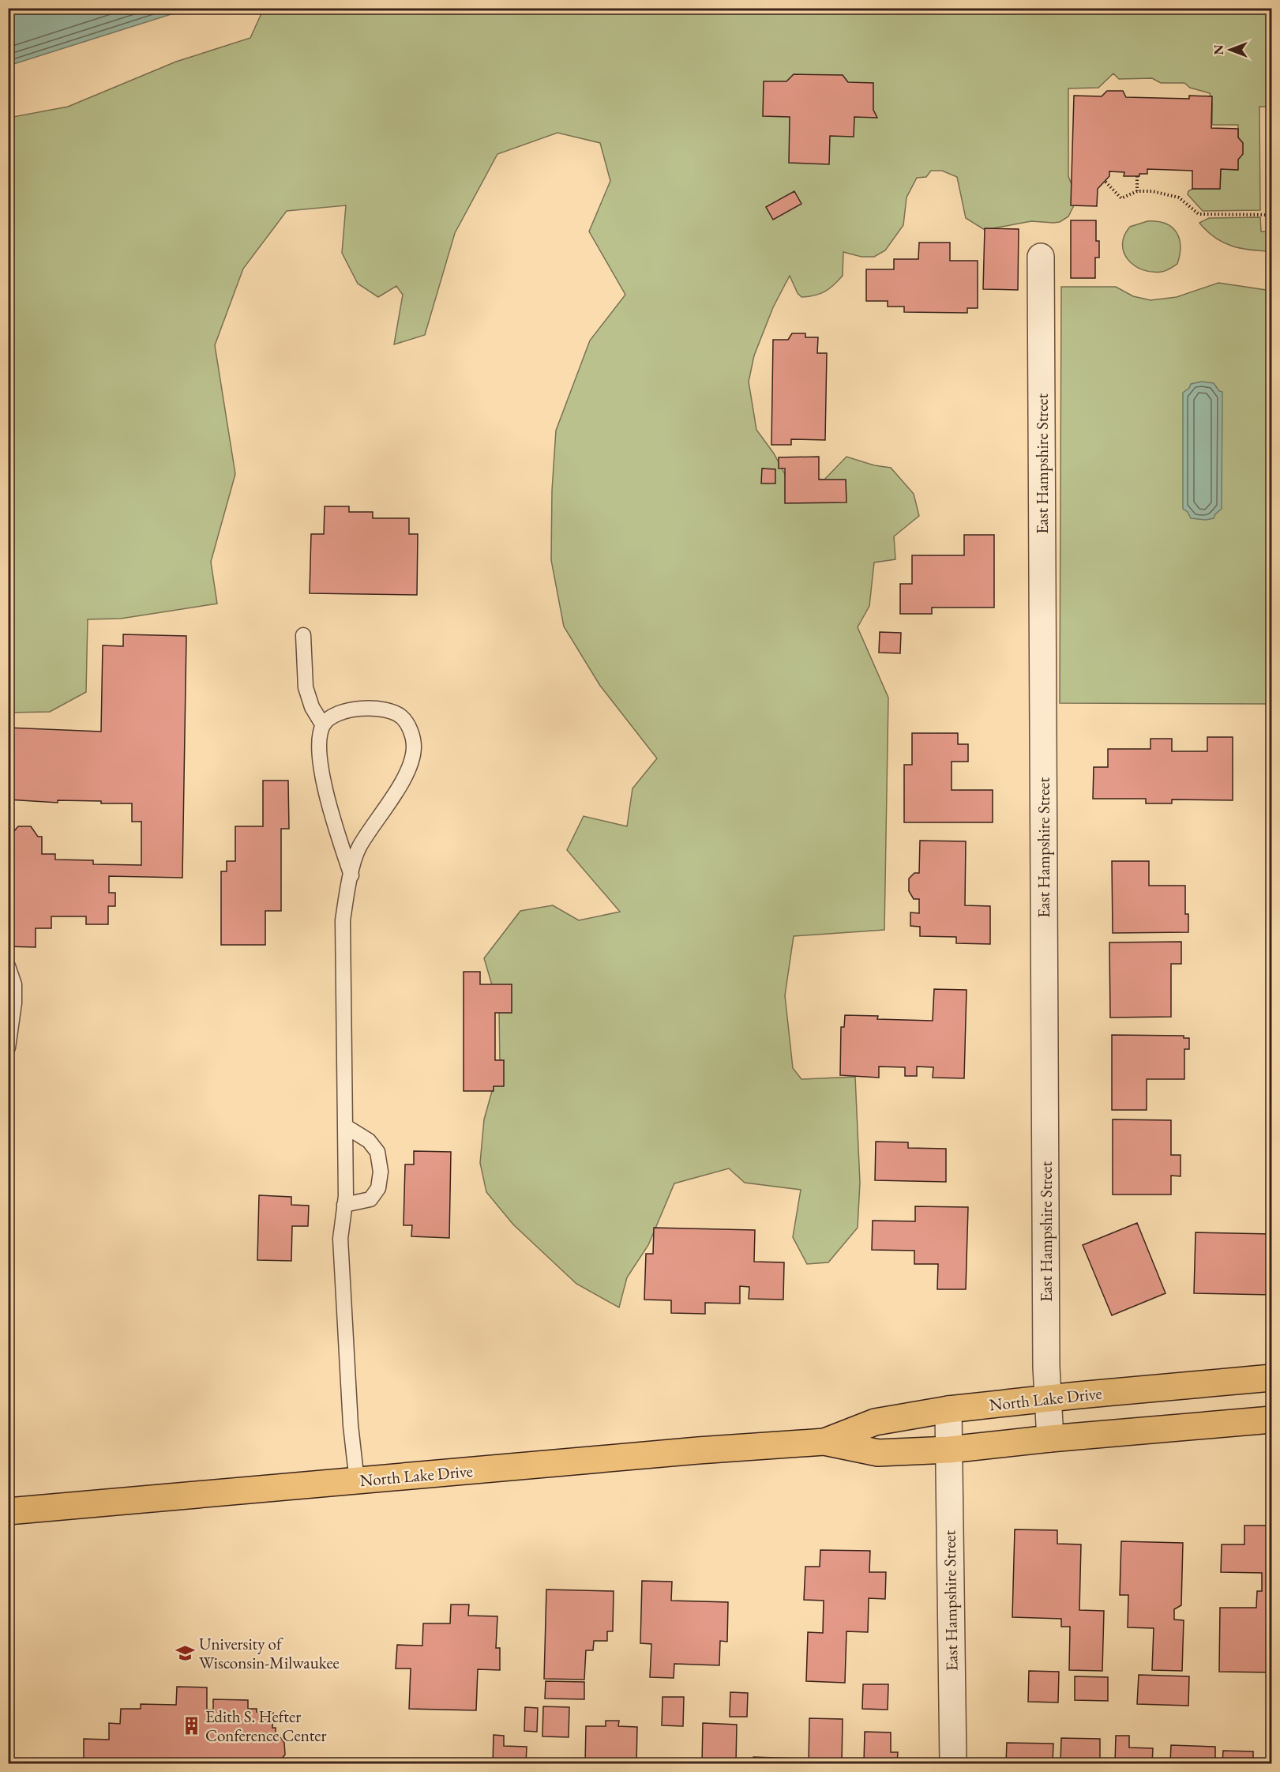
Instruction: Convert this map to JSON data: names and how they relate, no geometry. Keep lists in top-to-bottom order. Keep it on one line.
{"streets":{"main road":["North Lake Drive"],"street":["East Hampshire Street"]},"crossings":[["East Hampshire Street","North Lake Drive"]],"places":{"school or university":["University of Wisconsin-Milwaukee"],"building":["Edith S. Hefter Conference Center"]},"north":"left"}
